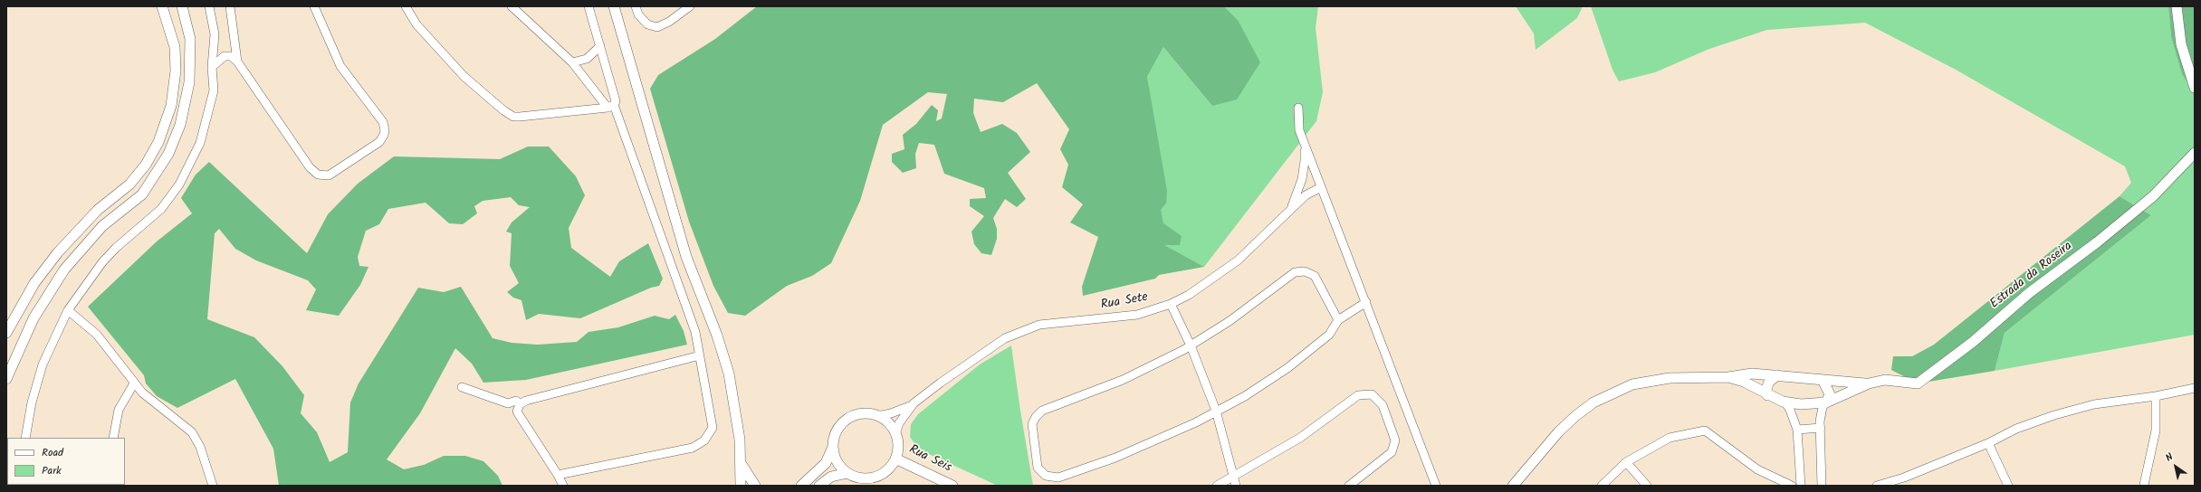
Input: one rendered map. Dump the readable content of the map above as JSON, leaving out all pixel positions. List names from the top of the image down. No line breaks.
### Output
{"streets":{"street":["Estrada da Roseira","Rua Sete","Rua Seis"]},"crossings":[["Rua Sete","Rua Seis"]],"legend":["Road","Park"],"north":"top left"}
